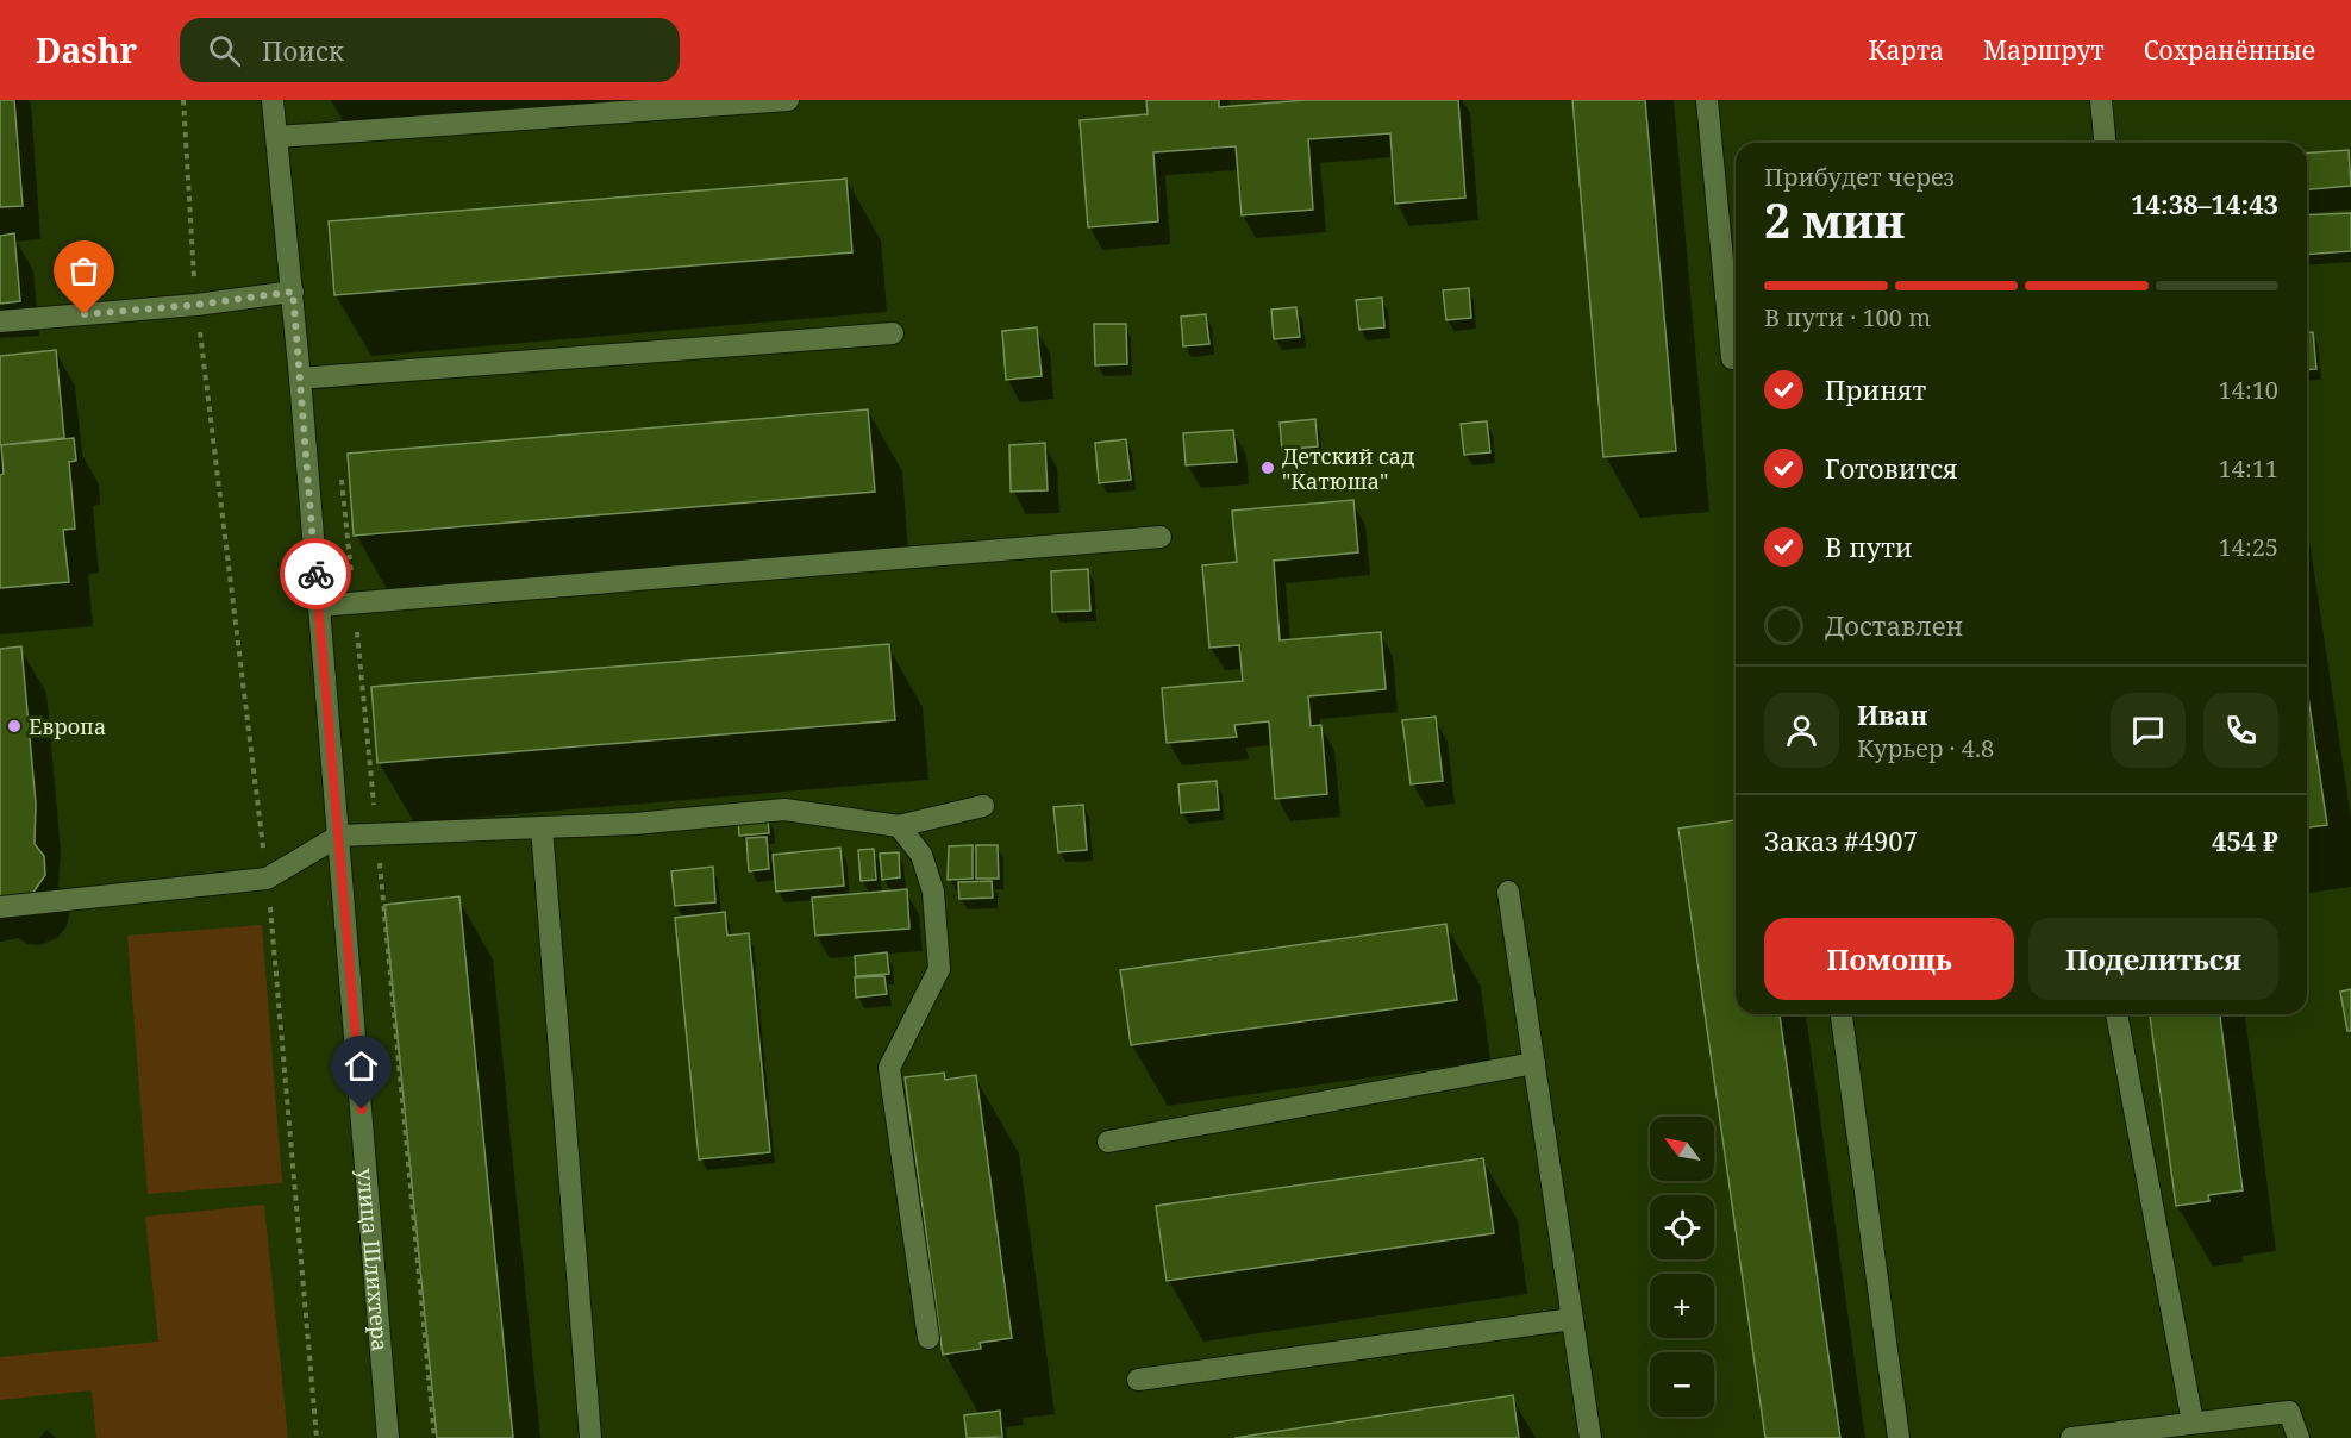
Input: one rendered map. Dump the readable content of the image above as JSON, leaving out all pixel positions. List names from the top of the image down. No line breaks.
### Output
{"streets":{"street":["улица Шлихтера"]},"places":["Детский сад \"Катюша\"","Европа"],"north":"top left","page":{"header":"Dashr","search":"Поиск","nav":["Карта","Маршрут","Сохранённые"],"heading":["2 мин","Прибудет через","14:38–14:43"],"panel":["Иван","Курьер · 4.8","Заказ #4907","454 ₽"],"bar":"В пути · 100 m","list":[["Принят","14:10"],["Готовится","14:11"],["В пути","14:25"],"Доставлен"],"buttons":["Помощь","Поделиться"],"map_buttons":["+","−"]}}
